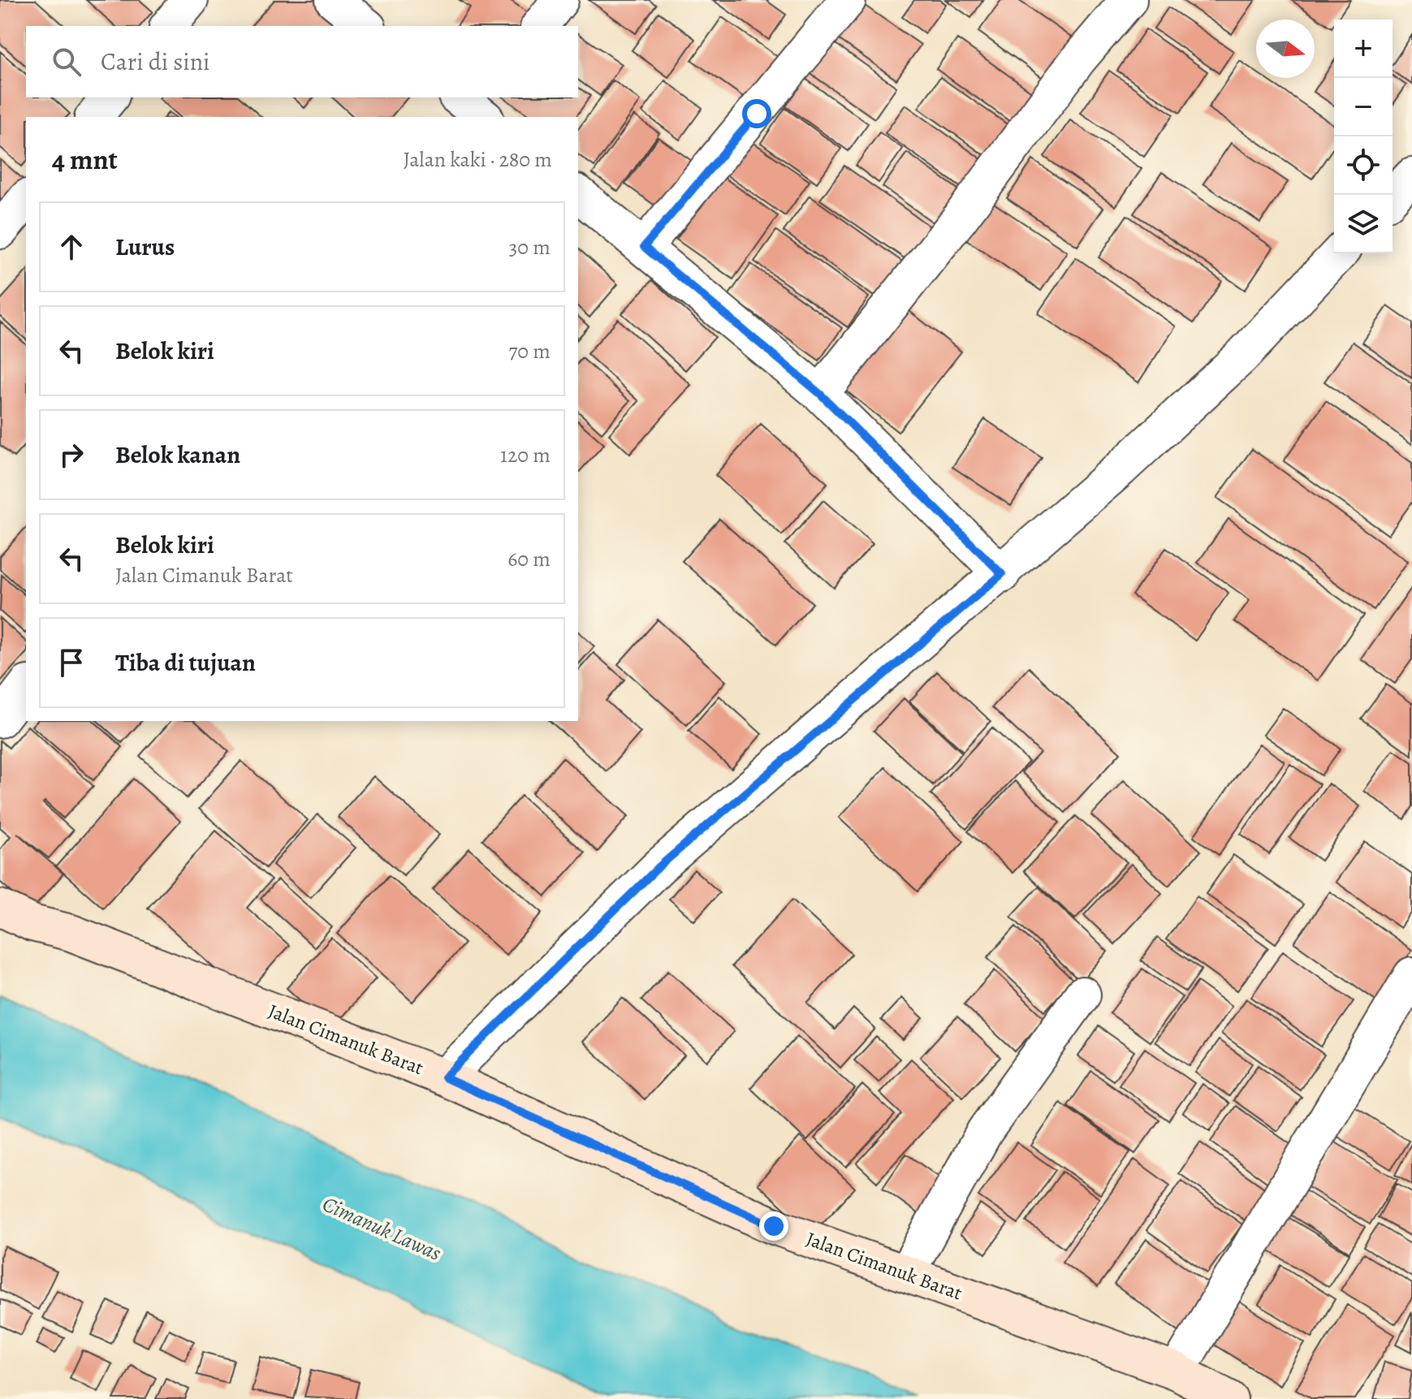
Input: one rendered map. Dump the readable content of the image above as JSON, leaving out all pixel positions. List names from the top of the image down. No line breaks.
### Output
{"streets":{"street":["Jalan Cimanuk Barat"]},"water":["Cimanuk Lawas"],"north":"right","page":{"map_buttons":["+","−"],"search":"Cari di sini","heading":["4 mnt","Jalan kaki · 280 m"],"list":[["Lurus","30 m"],["Belok kiri","70 m"],["Belok kanan","120 m"],["Belok kiri","Jalan Cimanuk Barat","60 m"],"Tiba di tujuan"]}}
